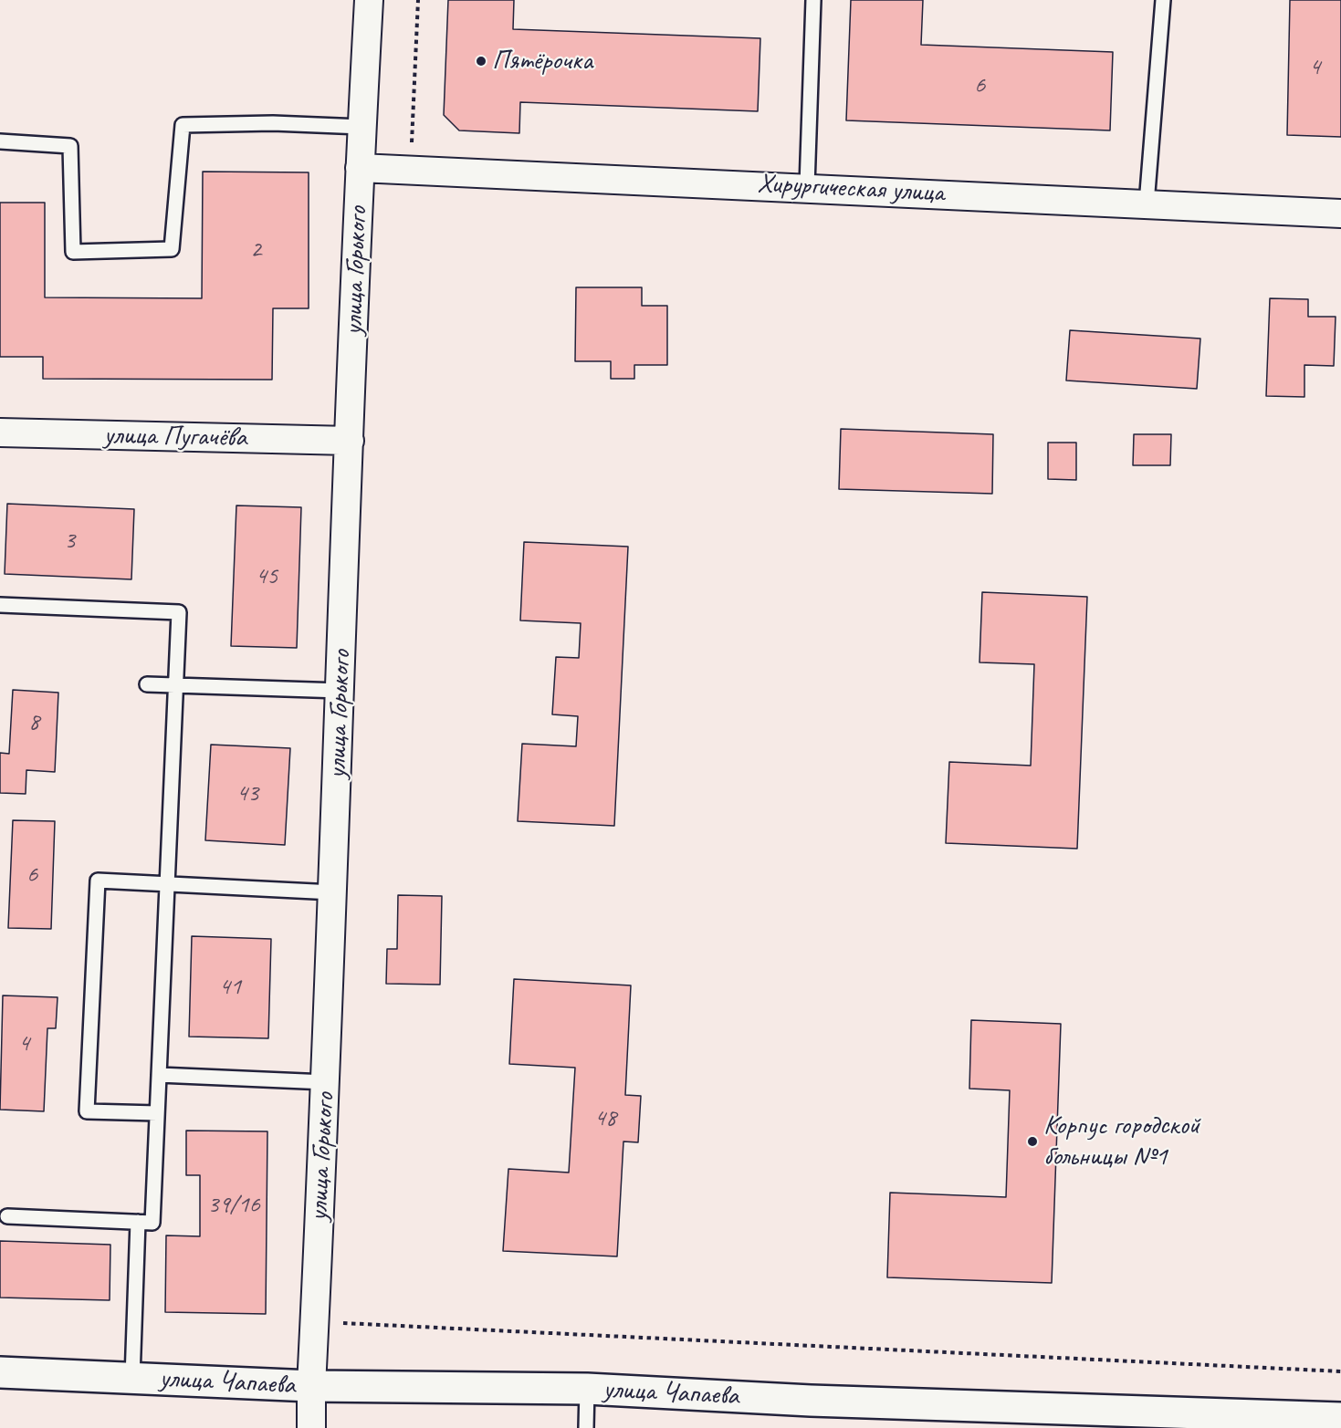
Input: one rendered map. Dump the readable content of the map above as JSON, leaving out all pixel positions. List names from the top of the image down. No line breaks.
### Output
{"streets":{"main road":["улица Чапаева"],"street":["Хирургическая улица","улица Горького","улица Пугачёва"]},"crossings":[["Хирургическая улица","улица Горького"],["улица Горького","улица Пугачёва"],["улица Горького","улица Чапаева"]],"places":["Пятёрочка","Корпус городской больницы №1"],"house_numbers":["4","6","2","3","45","8","43","6","41","4","48","39/16"]}
